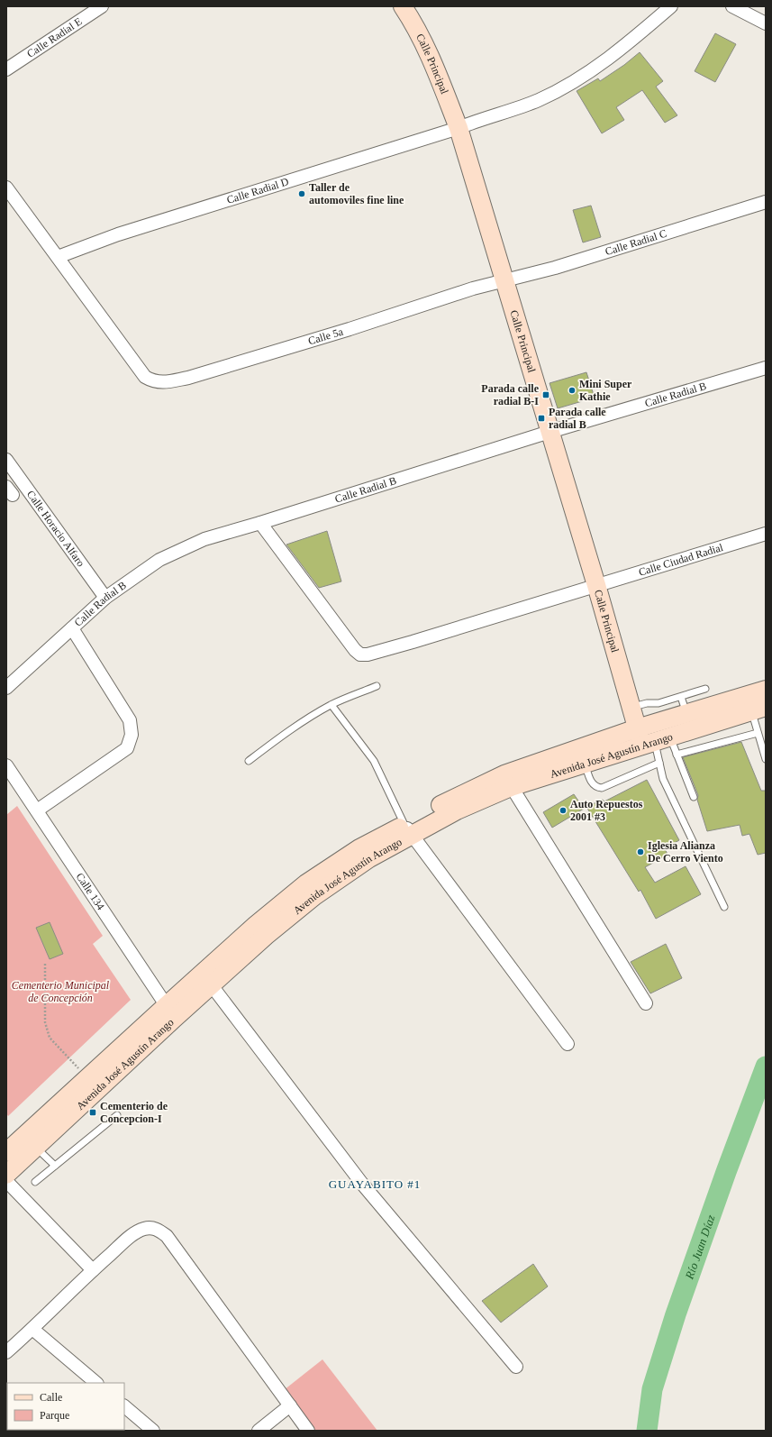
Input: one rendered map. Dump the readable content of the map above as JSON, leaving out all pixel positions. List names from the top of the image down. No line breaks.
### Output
{"streets":{"main road":["Calle Principal","Avenida José Agustín Arango"],"street":["Calle Radial E","Calle Radial D","Calle Radial C","Calle 5a","Calle Radial B","Calle Horacio Alfaro","Calle Ciudad Radial","Calle 134"]},"crossings":[["Calle Principal","Calle Radial D"],["Calle Principal","Calle Radial C"],["Calle Principal","Calle 5a"],["Calle Principal","Calle Radial B"],["Calle Principal","Calle Ciudad Radial"],["Calle Principal","Avenida José Agustín Arango"],["Calle Radial D","Calle 5a"],["Calle Radial C","Calle 5a"],["Calle Radial B","Calle Horacio Alfaro"],["Calle Radial B","Calle Ciudad Radial"],["Avenida José Agustín Arango","Calle 134"]],"districts":["GUAYABITO #1"],"water":["Río Juan Díaz"],"parks":["Cementerio Municipal de Concepción"],"places":{"other":["Taller de automoviles fine line","Mini Super Kathie","Auto Repuestos 2001 #3","Iglesia Alianza De Cerro Viento"],"transit":["Parada calle radial B-I","Parada calle radial B","Cementerio de Concepcion-I"]},"legend":["Calle","Parque"]}
